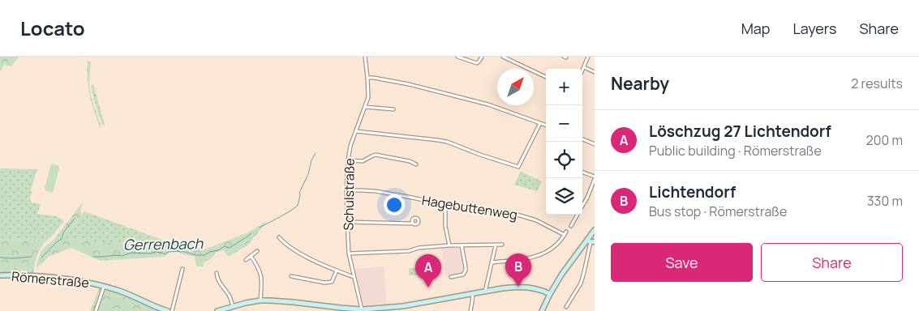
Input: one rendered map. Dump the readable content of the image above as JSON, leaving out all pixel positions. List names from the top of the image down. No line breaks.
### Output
{"streets":{"street":["Schulstraße","Hagebuttenweg","Römerstraße"]},"crossings":[["Schulstraße","Hagebuttenweg"]],"water":["Gerrenbach"],"north":"top right","page":{"header":"Locato","nav":["Map","Layers","Share"],"heading":["Nearby","2 results"],"map_buttons":["+","−"],"list":[{"mark":"A","name":"Löschzug 27 Lichtendorf","note":"Public building · Römerstraße","value":"200 m"},{"mark":"B","name":"Lichtendorf","note":"Bus stop · Römerstraße","value":"330 m"}],"buttons":["Save","Share"],"pins":["B","A"]}}
